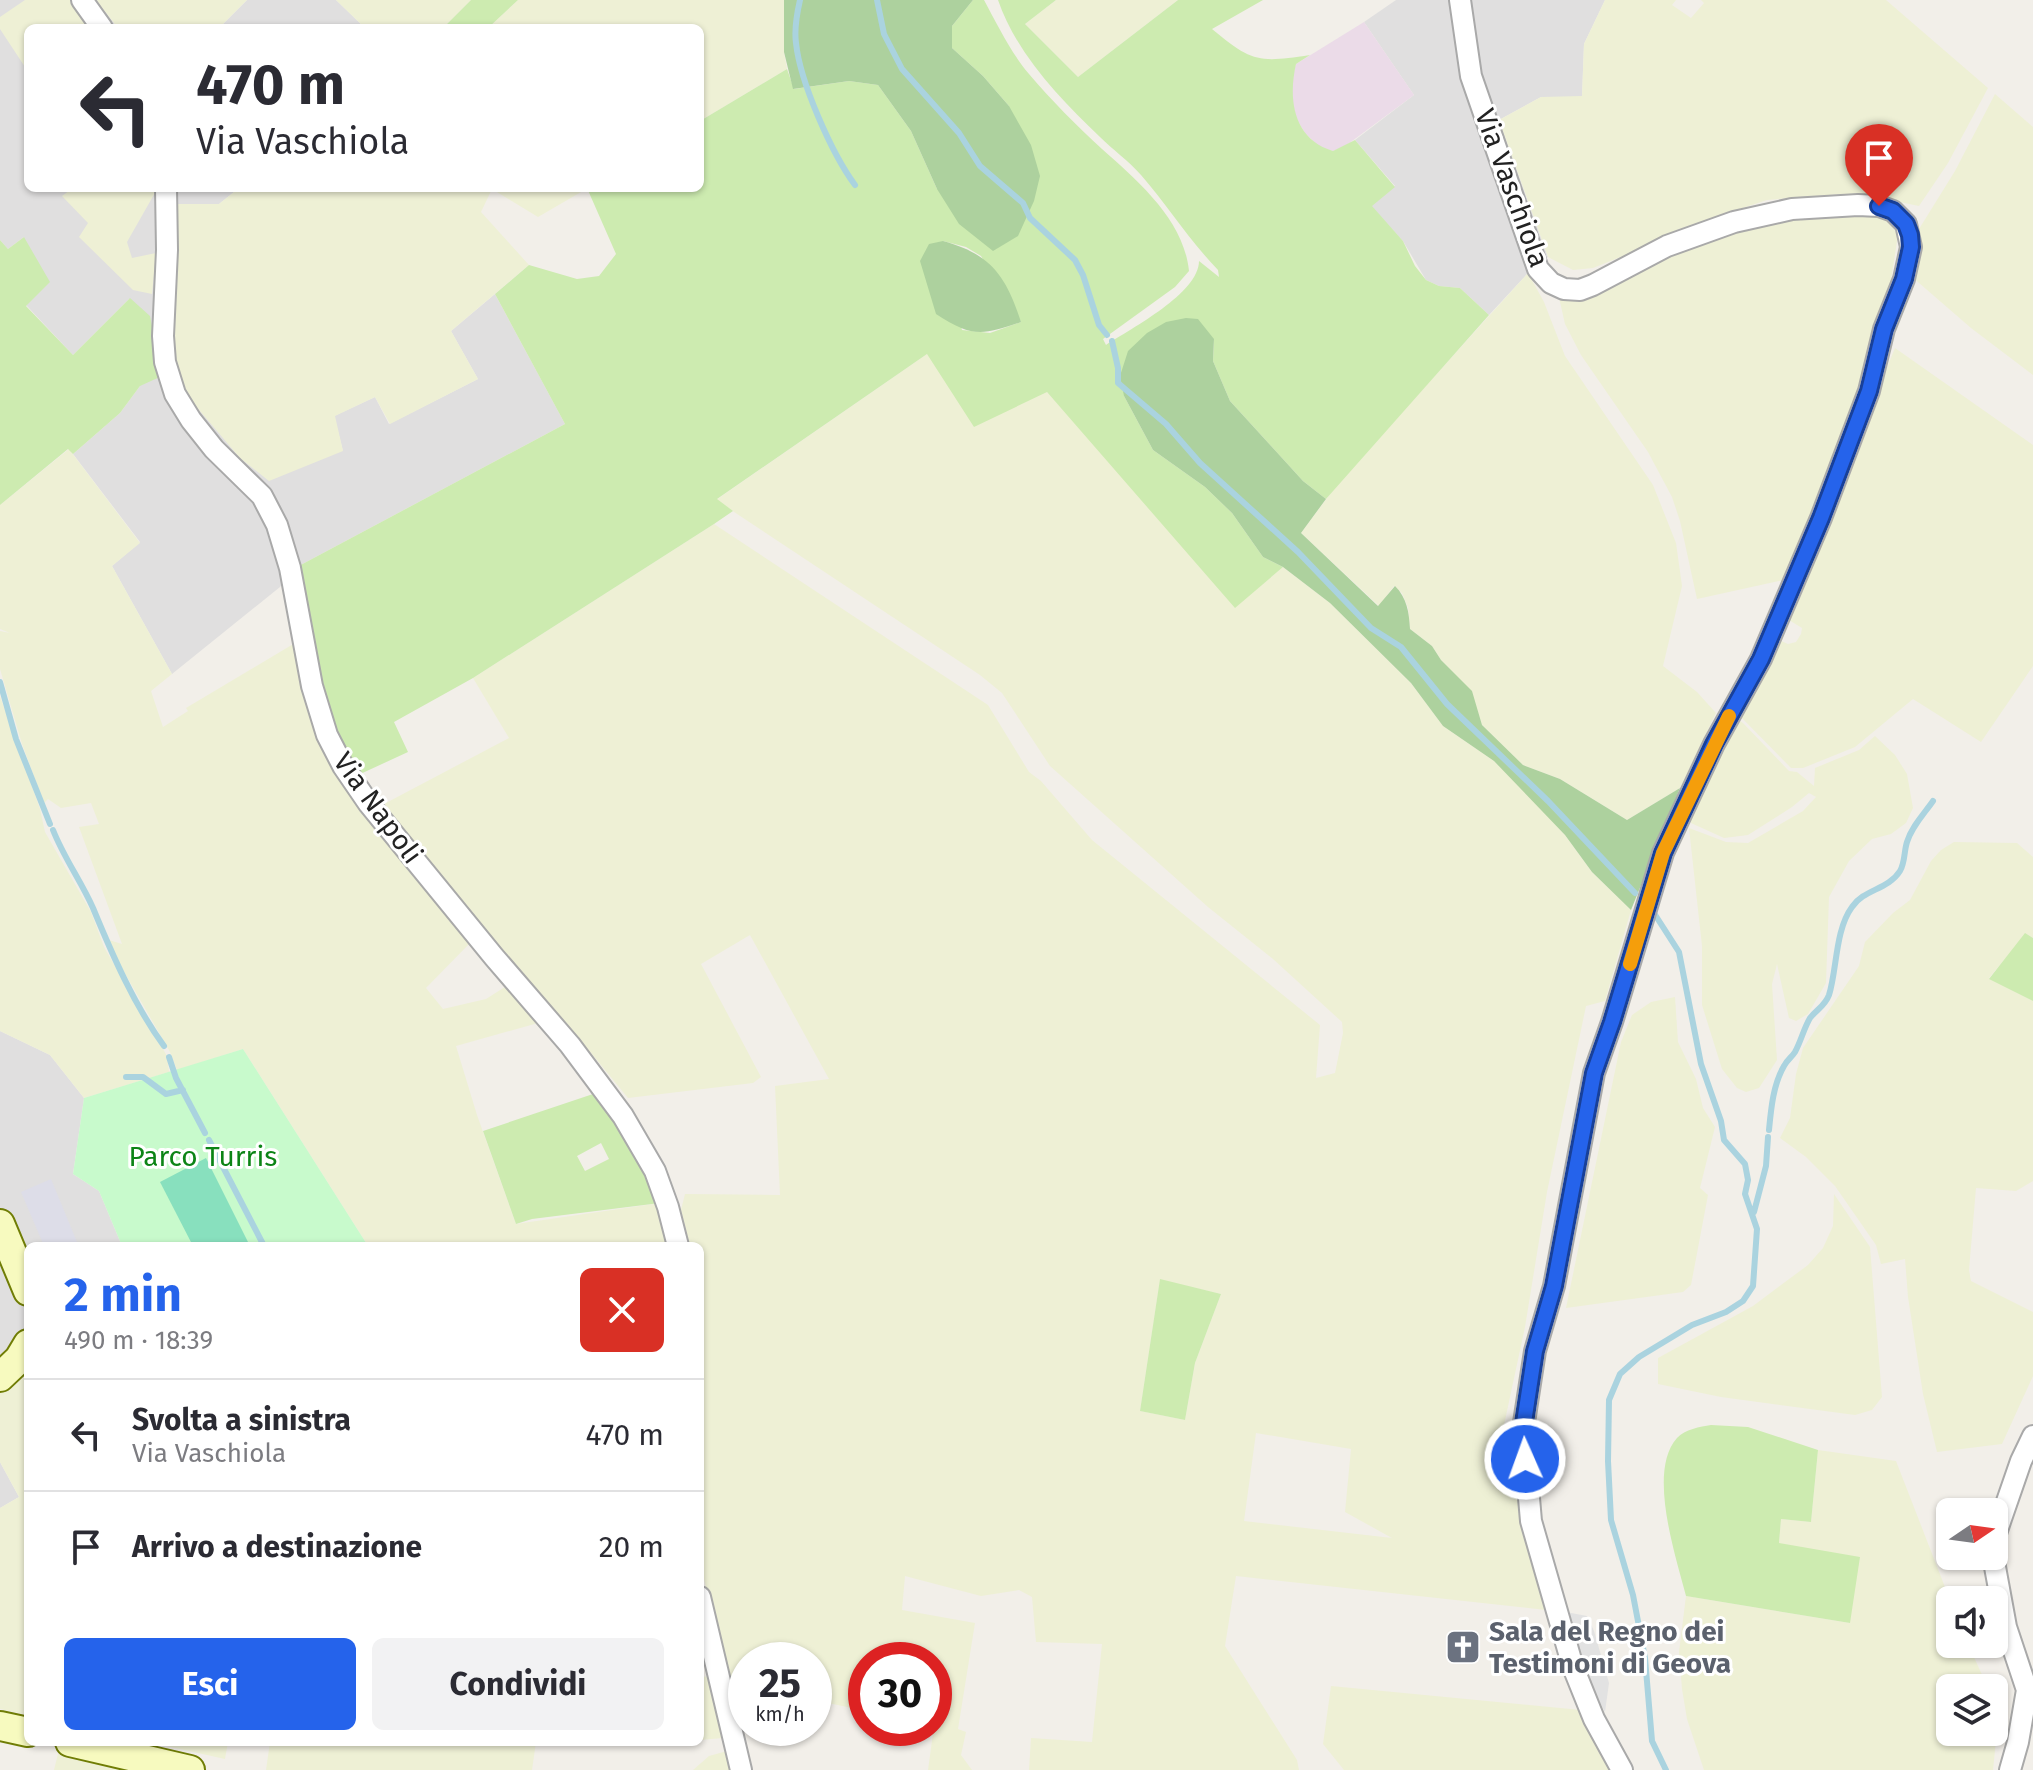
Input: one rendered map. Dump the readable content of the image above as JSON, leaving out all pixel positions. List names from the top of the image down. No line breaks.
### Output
{"streets":{"street":["Via Vaschiola","Via Napoli"]},"parks":["Parco Turris"],"places":{"church":["Sala del Regno dei Testimoni di Geova"]},"north":"right","page":{"turn":["470 m","Via Vaschiola"],"heading":["2 min","490 m · 18:39"],"list":[{"name":"Svolta a sinistra","note":"Via Vaschiola","value":"470 m"},{"name":"Arrivo a destinazione","value":"20 m"}],"buttons":["Esci","Condividi"],"speed":"25 km/h","limit":"30"}}
